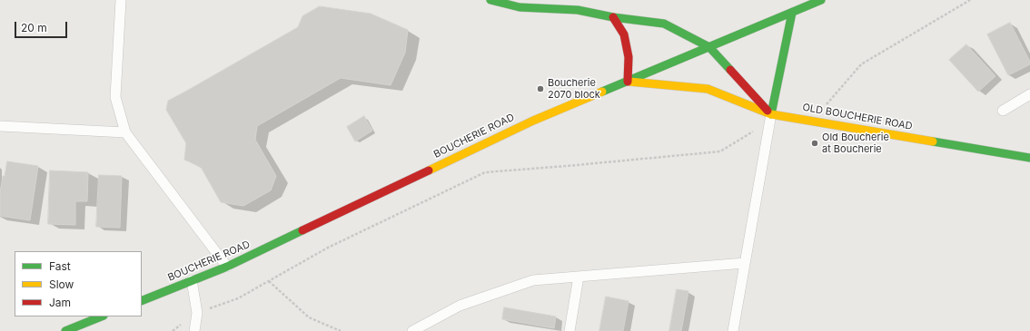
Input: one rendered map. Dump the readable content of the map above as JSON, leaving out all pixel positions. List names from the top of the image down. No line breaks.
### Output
{"streets":{"main road":["OLD BOUCHERIE ROAD","BOUCHERIE ROAD"]},"crossings":[["OLD BOUCHERIE ROAD","BOUCHERIE ROAD"]],"places":["Boucherie 2070 block","Old Boucherie at Boucherie"],"legend":["Fast","Slow","Jam"],"scale_bar":"20 m"}
